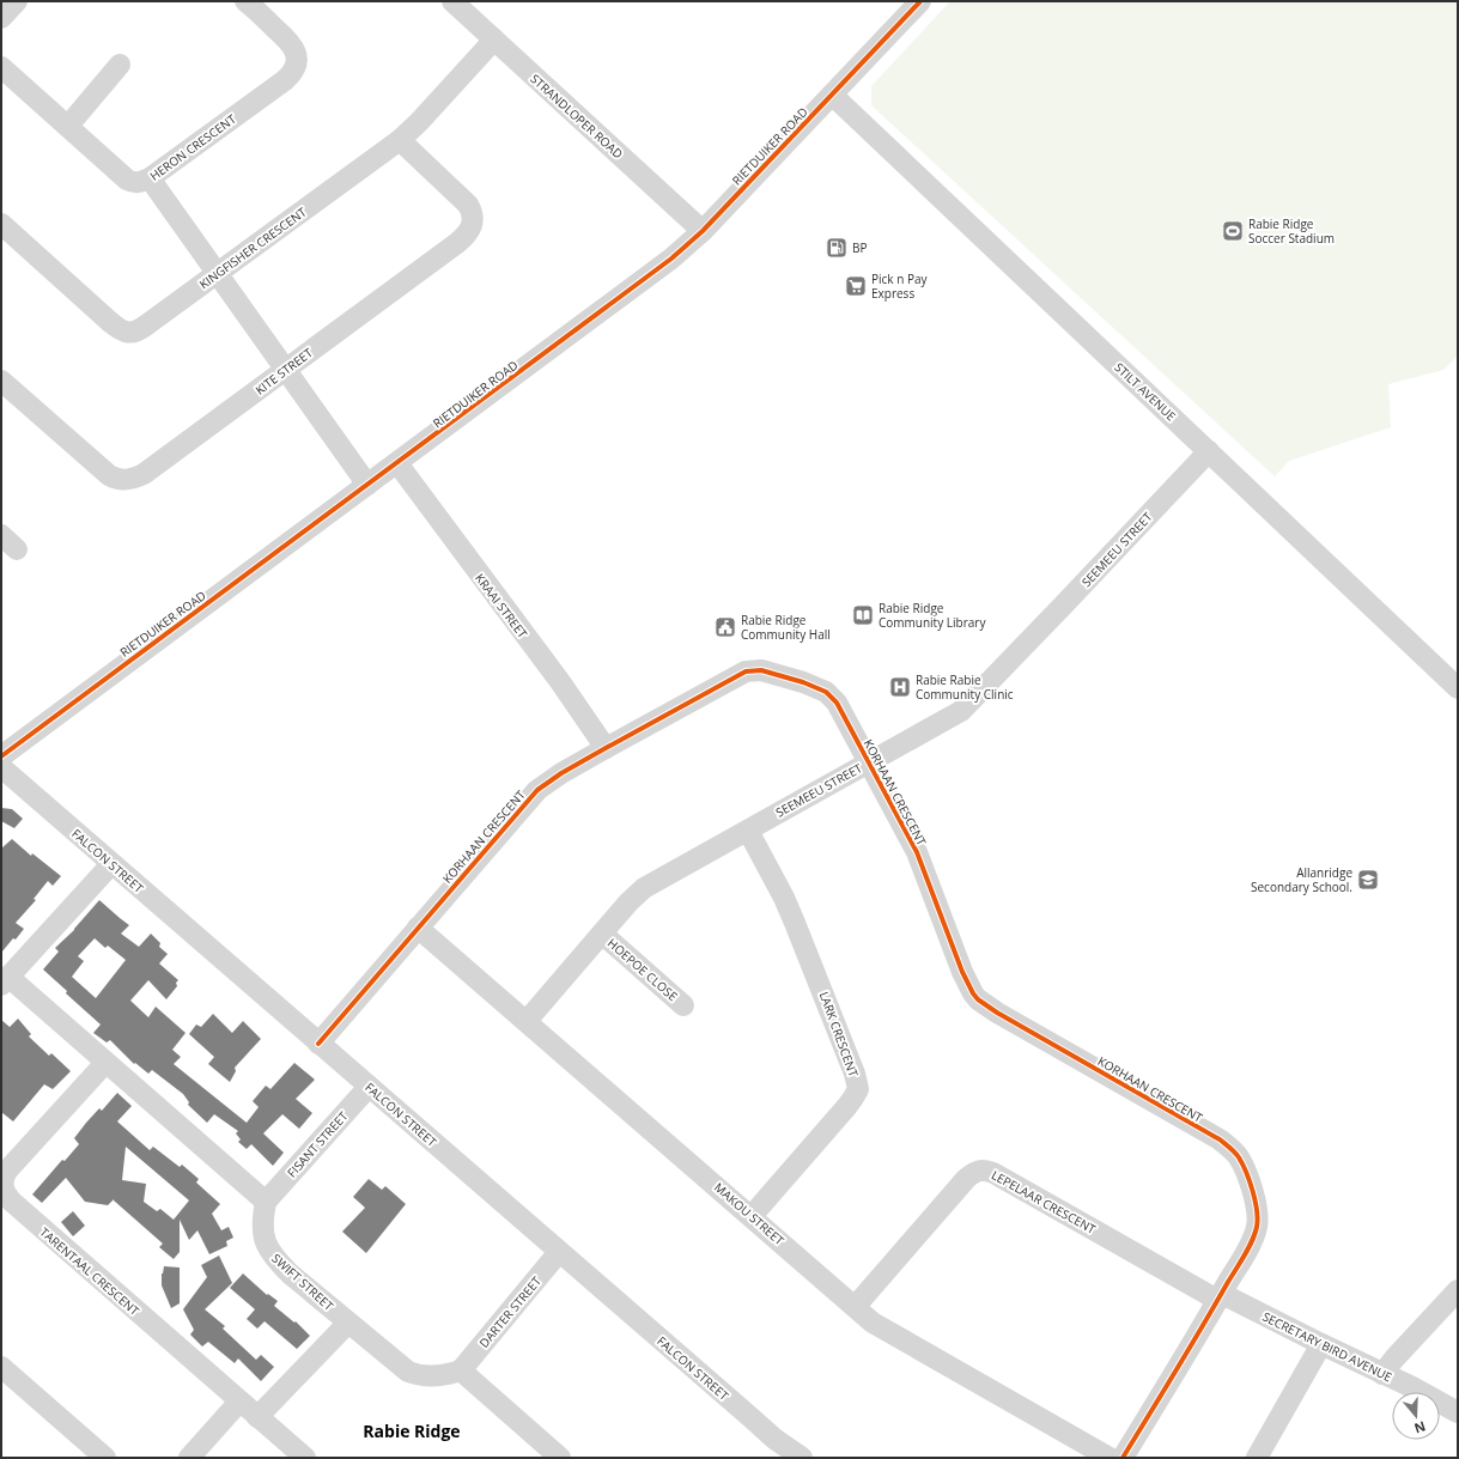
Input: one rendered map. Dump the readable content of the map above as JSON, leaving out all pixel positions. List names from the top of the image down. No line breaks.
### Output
{"streets":{"street":["STRANDLOPER ROAD","RIETDUIKER ROAD","HERON CRESCENT","KINGFISHER CRESCENT","KITE STREET","STILT AVENUE","SEEMEEU STREET","KRAAI STREET","KORHAAN CRESCENT","FALCON STREET","HOEPOE CLOSE","LARK CRESCENT","FISANT STREET","LEPELAAR CRESCENT","MAKOU STREET","TARENTAAL CRESCENT","SWIFT STREET","DARTER STREET","SECRETARY BIRD AVENUE"]},"crossings":[["STRANDLOPER ROAD","RIETDUIKER ROAD"],["STRANDLOPER ROAD","KINGFISHER CRESCENT"],["RIETDUIKER ROAD","STILT AVENUE"],["RIETDUIKER ROAD","KRAAI STREET"],["KINGFISHER CRESCENT","KITE STREET"],["STILT AVENUE","SEEMEEU STREET"],["SEEMEEU STREET","KORHAAN CRESCENT"],["SEEMEEU STREET","HOEPOE CLOSE"],["SEEMEEU STREET","LARK CRESCENT"],["SEEMEEU STREET","MAKOU STREET"],["KRAAI STREET","KORHAAN CRESCENT"],["KORHAAN CRESCENT","FALCON STREET"],["KORHAAN CRESCENT","LEPELAAR CRESCENT"],["KORHAAN CRESCENT","MAKOU STREET"],["KORHAAN CRESCENT","SECRETARY BIRD AVENUE"],["FALCON STREET","FISANT STREET"],["FALCON STREET","DARTER STREET"],["LARK CRESCENT","MAKOU STREET"],["FISANT STREET","SWIFT STREET"],["LEPELAAR CRESCENT","MAKOU STREET"],["LEPELAAR CRESCENT","SECRETARY BIRD AVENUE"],["SWIFT STREET","DARTER STREET"]],"districts":["Rabie Ridge"],"places":{"sports":["Rabie Ridge Soccer Stadium"],"fuel station":["BP"],"supermarket":["Pick n Pay Express"],"library":["Rabie Ridge Community Library"],"public building":["Rabie Ridge Community Hall"],"hospital":["Rabie Rabie Community Clinic"],"school or university":["Allanridge Secondary School."]},"north":"bottom"}
